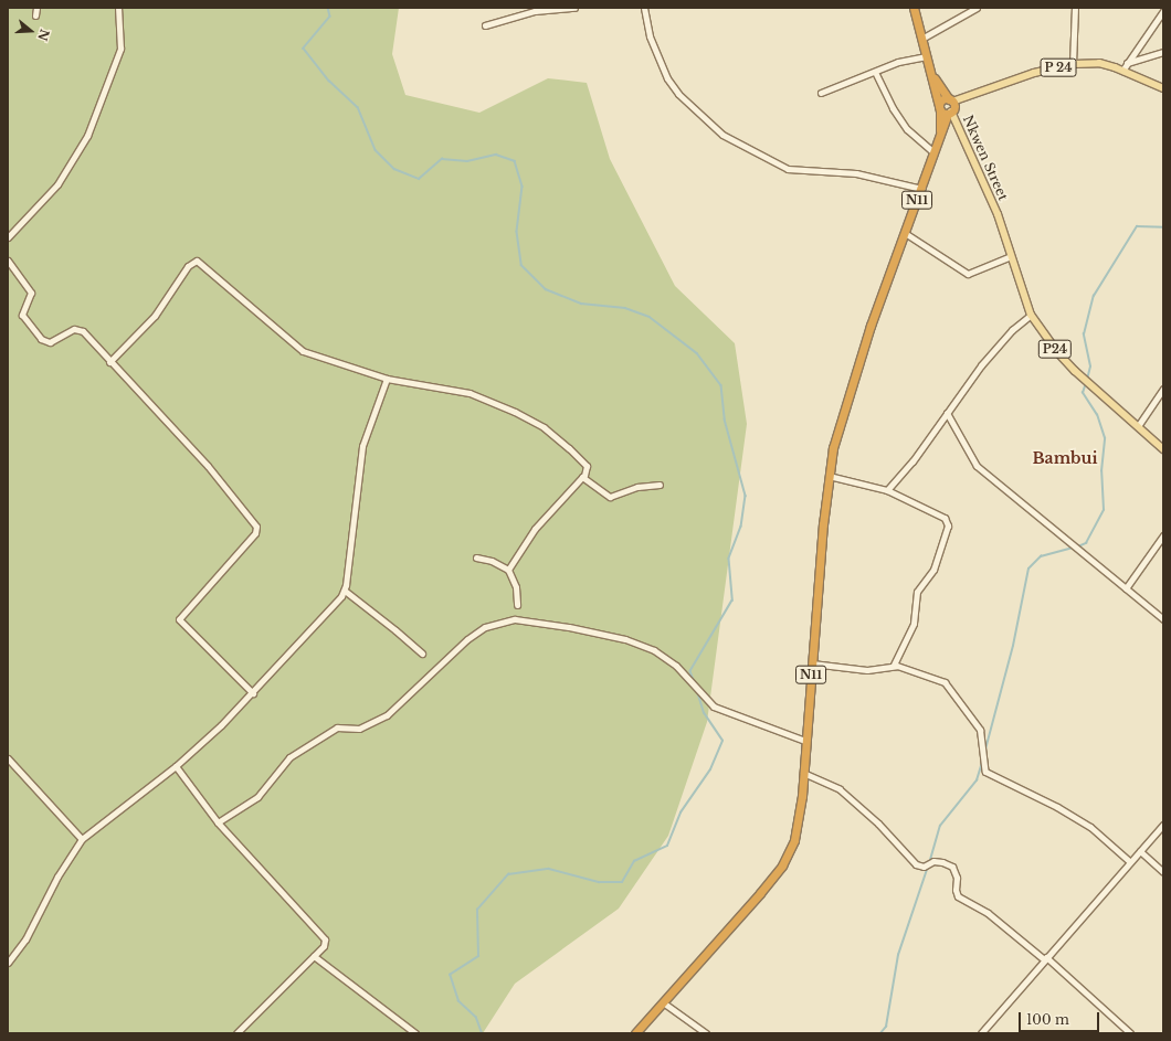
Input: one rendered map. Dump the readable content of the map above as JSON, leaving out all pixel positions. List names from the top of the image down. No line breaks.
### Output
{"streets":{"highway":["N11"],"main road":["P 24","Nkwen Street","P24"]},"crossings":[["Nkwen Street","N11"],["Nkwen Street","P24"]],"districts":["Bambui"],"scale_bar":"100 m","north":"right"}
